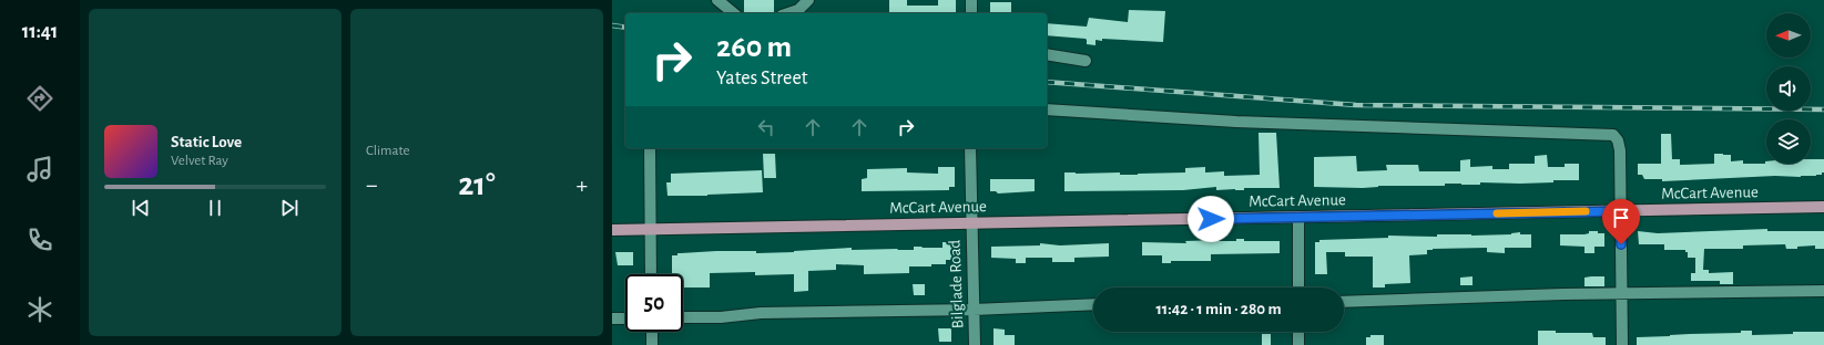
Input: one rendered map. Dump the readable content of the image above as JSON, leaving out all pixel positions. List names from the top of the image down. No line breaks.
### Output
{"streets":{"main road":["McCart Avenue"],"street":["Bilglade Road"]},"crossings":[["McCart Avenue","Bilglade Road"]],"north":"left","page":{"tabs":"11:41","tile":"Climate","turn":["260 m","Yates Street"],"song":["Static Love","Velvet Ray"],"heat":["−","21°","+"],"limit":"50","trip":"11:42 · 1 min · 280 m"}}
